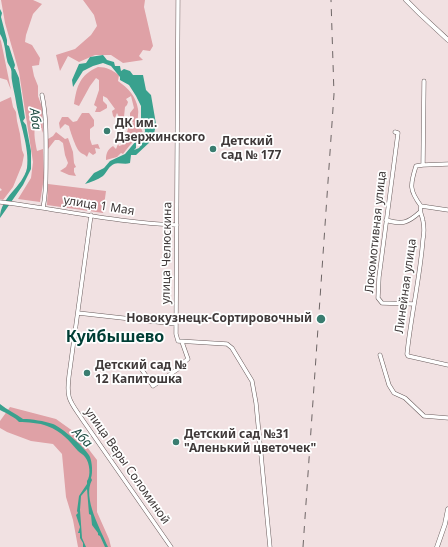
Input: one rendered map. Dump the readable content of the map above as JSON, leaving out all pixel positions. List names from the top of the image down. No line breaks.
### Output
{"streets":{"street":["улица 1 Мая","Локомотивная улица","улица Челюскина","Линейная улица","улица Веры Соломиной"]},"crossings":[["улица 1 Мая","улица Челюскина"],["Локомотивная улица","Линейная улица"]],"districts":["Куйбышево"],"water":["Аба"],"places":["ДК им. Дзержинского","Детский сад № 177","Новокузнецк-Сортировочный","Детский сад № 12 Капитошка","Детский сад №31 \"Аленький цветочек\""]}
